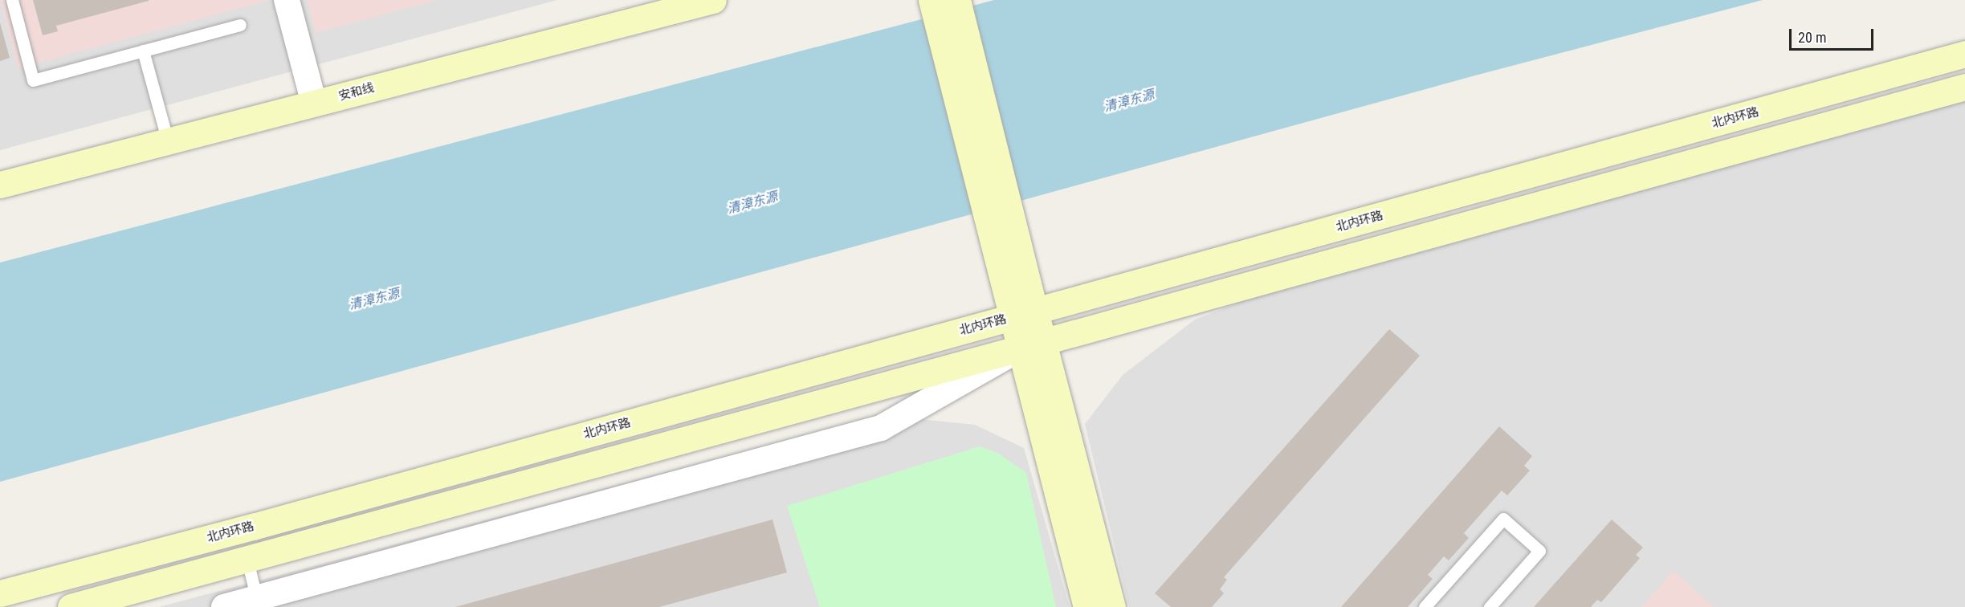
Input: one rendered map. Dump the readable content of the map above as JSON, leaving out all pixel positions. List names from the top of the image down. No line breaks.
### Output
{"streets":{"main road":["安和线","北内环路"]},"water":["清漳东源"],"scale_bar":"20 m"}
